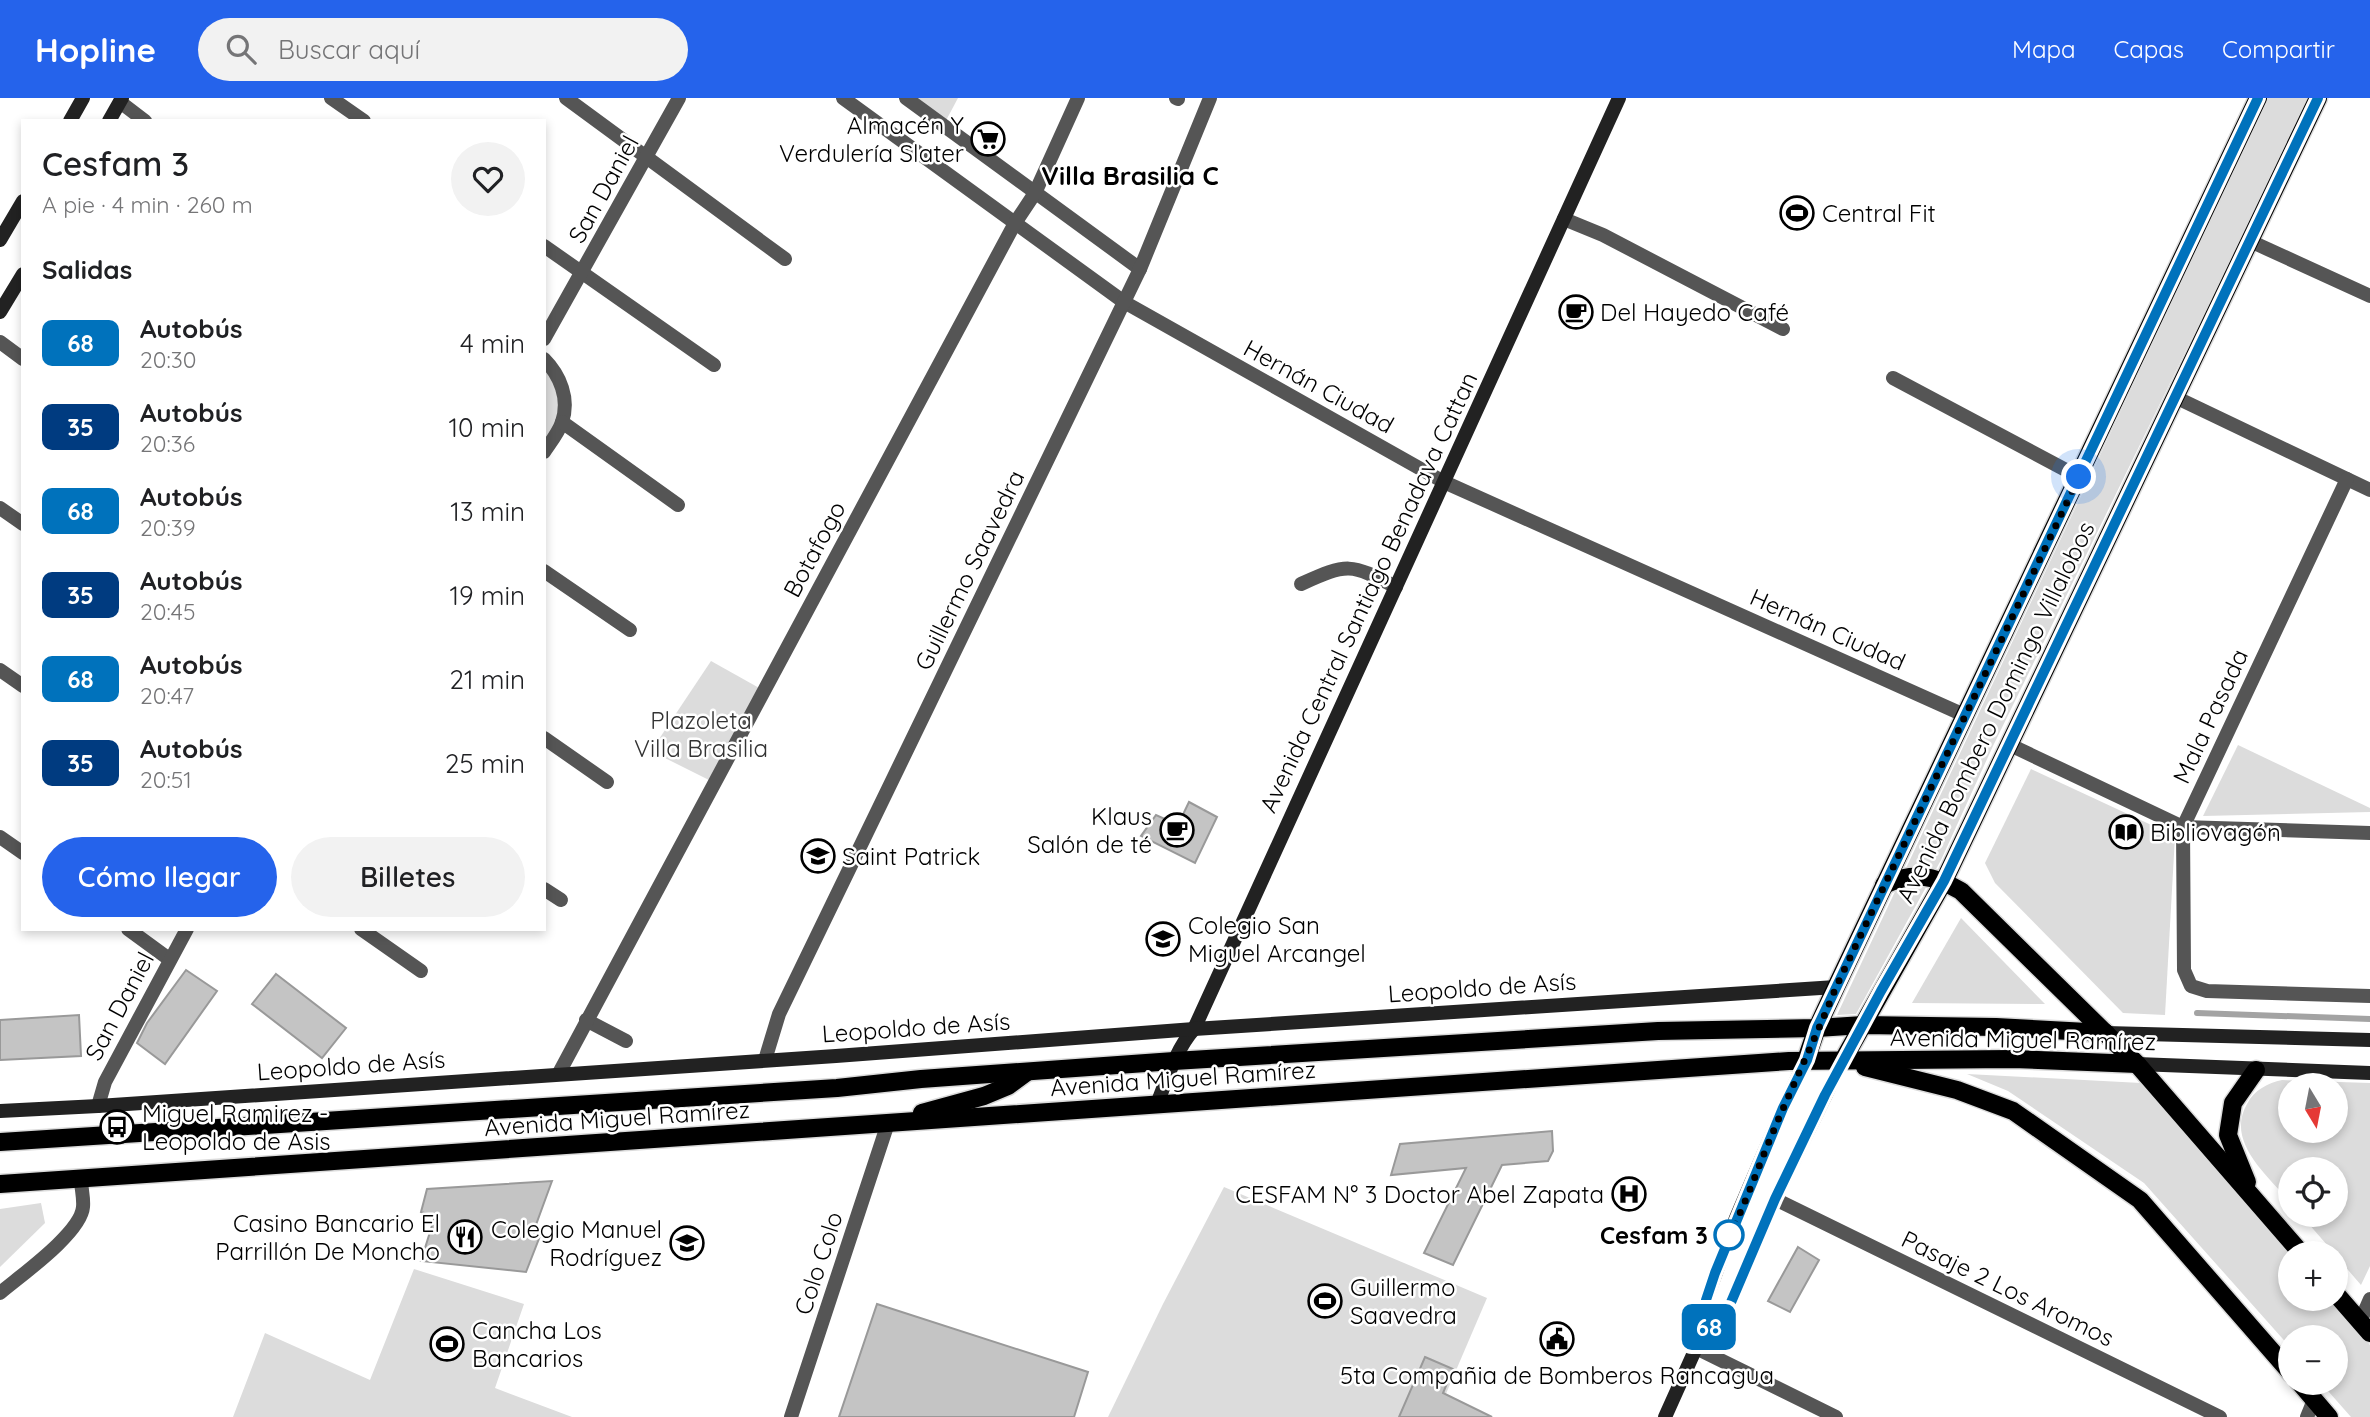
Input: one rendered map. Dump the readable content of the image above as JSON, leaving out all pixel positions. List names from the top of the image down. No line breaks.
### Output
{"streets":{"main road":["Avenida Bombero Domingo Villalobos","Avenida Miguel Ramírez"],"street":["San Daniel","Hernán Ciudad","Botafogo","Guillermo Saavedra","Avenida Central Santiago Benadava Cattan","Mala Pasada","Leopoldo de Asís","Colo Colo","Pasaje 2 Los Aromos"]},"crossings":[["San Daniel","Leopoldo de Asís"],["Hernán Ciudad","Botafogo"],["Hernán Ciudad","Guillermo Saavedra"],["Hernán Ciudad","Avenida Central Santiago Benadava Cattan"],["Hernán Ciudad","Avenida Bombero Domingo Villalobos"],["Botafogo","Leopoldo de Asís"],["Guillermo Saavedra","Leopoldo de Asís"],["Avenida Central Santiago Benadava Cattan","Leopoldo de Asís"],["Avenida Central Santiago Benadava Cattan","Avenida Miguel Ramírez"],["Avenida Bombero Domingo Villalobos","Leopoldo de Asís"],["Avenida Bombero Domingo Villalobos","Avenida Miguel Ramírez"],["Avenida Bombero Domingo Villalobos","Pasaje 2 Los Aromos"],["Avenida Miguel Ramírez","Colo Colo"]],"districts":["Villa Brasilia C"],"parks":["Plazoleta Villa Brasilia"],"places":{"supermarket":["Almacén Y Verdulería Slater"],"sports":["Central Fit","Guillermo Saavedra","Cancha Los Bancarios"],"cafe":["Del Hayedo Café","Klaus Salón de té"],"library":["Bibliovagón"],"school or university":["Saint Patrick","Colegio San Miguel Arcangel","Colegio Manuel Rodríguez"],"bus stop":["Miguel Ramirez - Leopoldo de Asis"],"hospital":["CESFAM N° 3 Doctor Abel Zapata"],"other":["Cesfam 3"],"restaurant":["Casino Bancario El Parrillón De Moncho"],"public building":["5ta Compañia de Bomberos Rancagua"]},"lines":["bus line 68"],"north":"bottom","page":{"header":"Hopline","search":"Buscar aquí","nav":["Mapa","Capas","Compartir"],"on_map":"68","heading":[["Cesfam 3","A pie · 4 min · 260 m"],"Salidas"],"list":[{"mark":"68","name":"Autobús","note":"20:30","value":"4 min"},{"mark":"35","name":"Autobús","note":"20:36","value":"10 min"},{"mark":"68","name":"Autobús","note":"20:39","value":"13 min"},{"mark":"35","name":"Autobús","note":"20:45","value":"19 min"},{"mark":"68","name":"Autobús","note":"20:47","value":"21 min"},{"mark":"35","name":"Autobús","note":"20:51","value":"25 min"}],"buttons":["Cómo llegar","Billetes"],"map_buttons":["+","−"]}}
